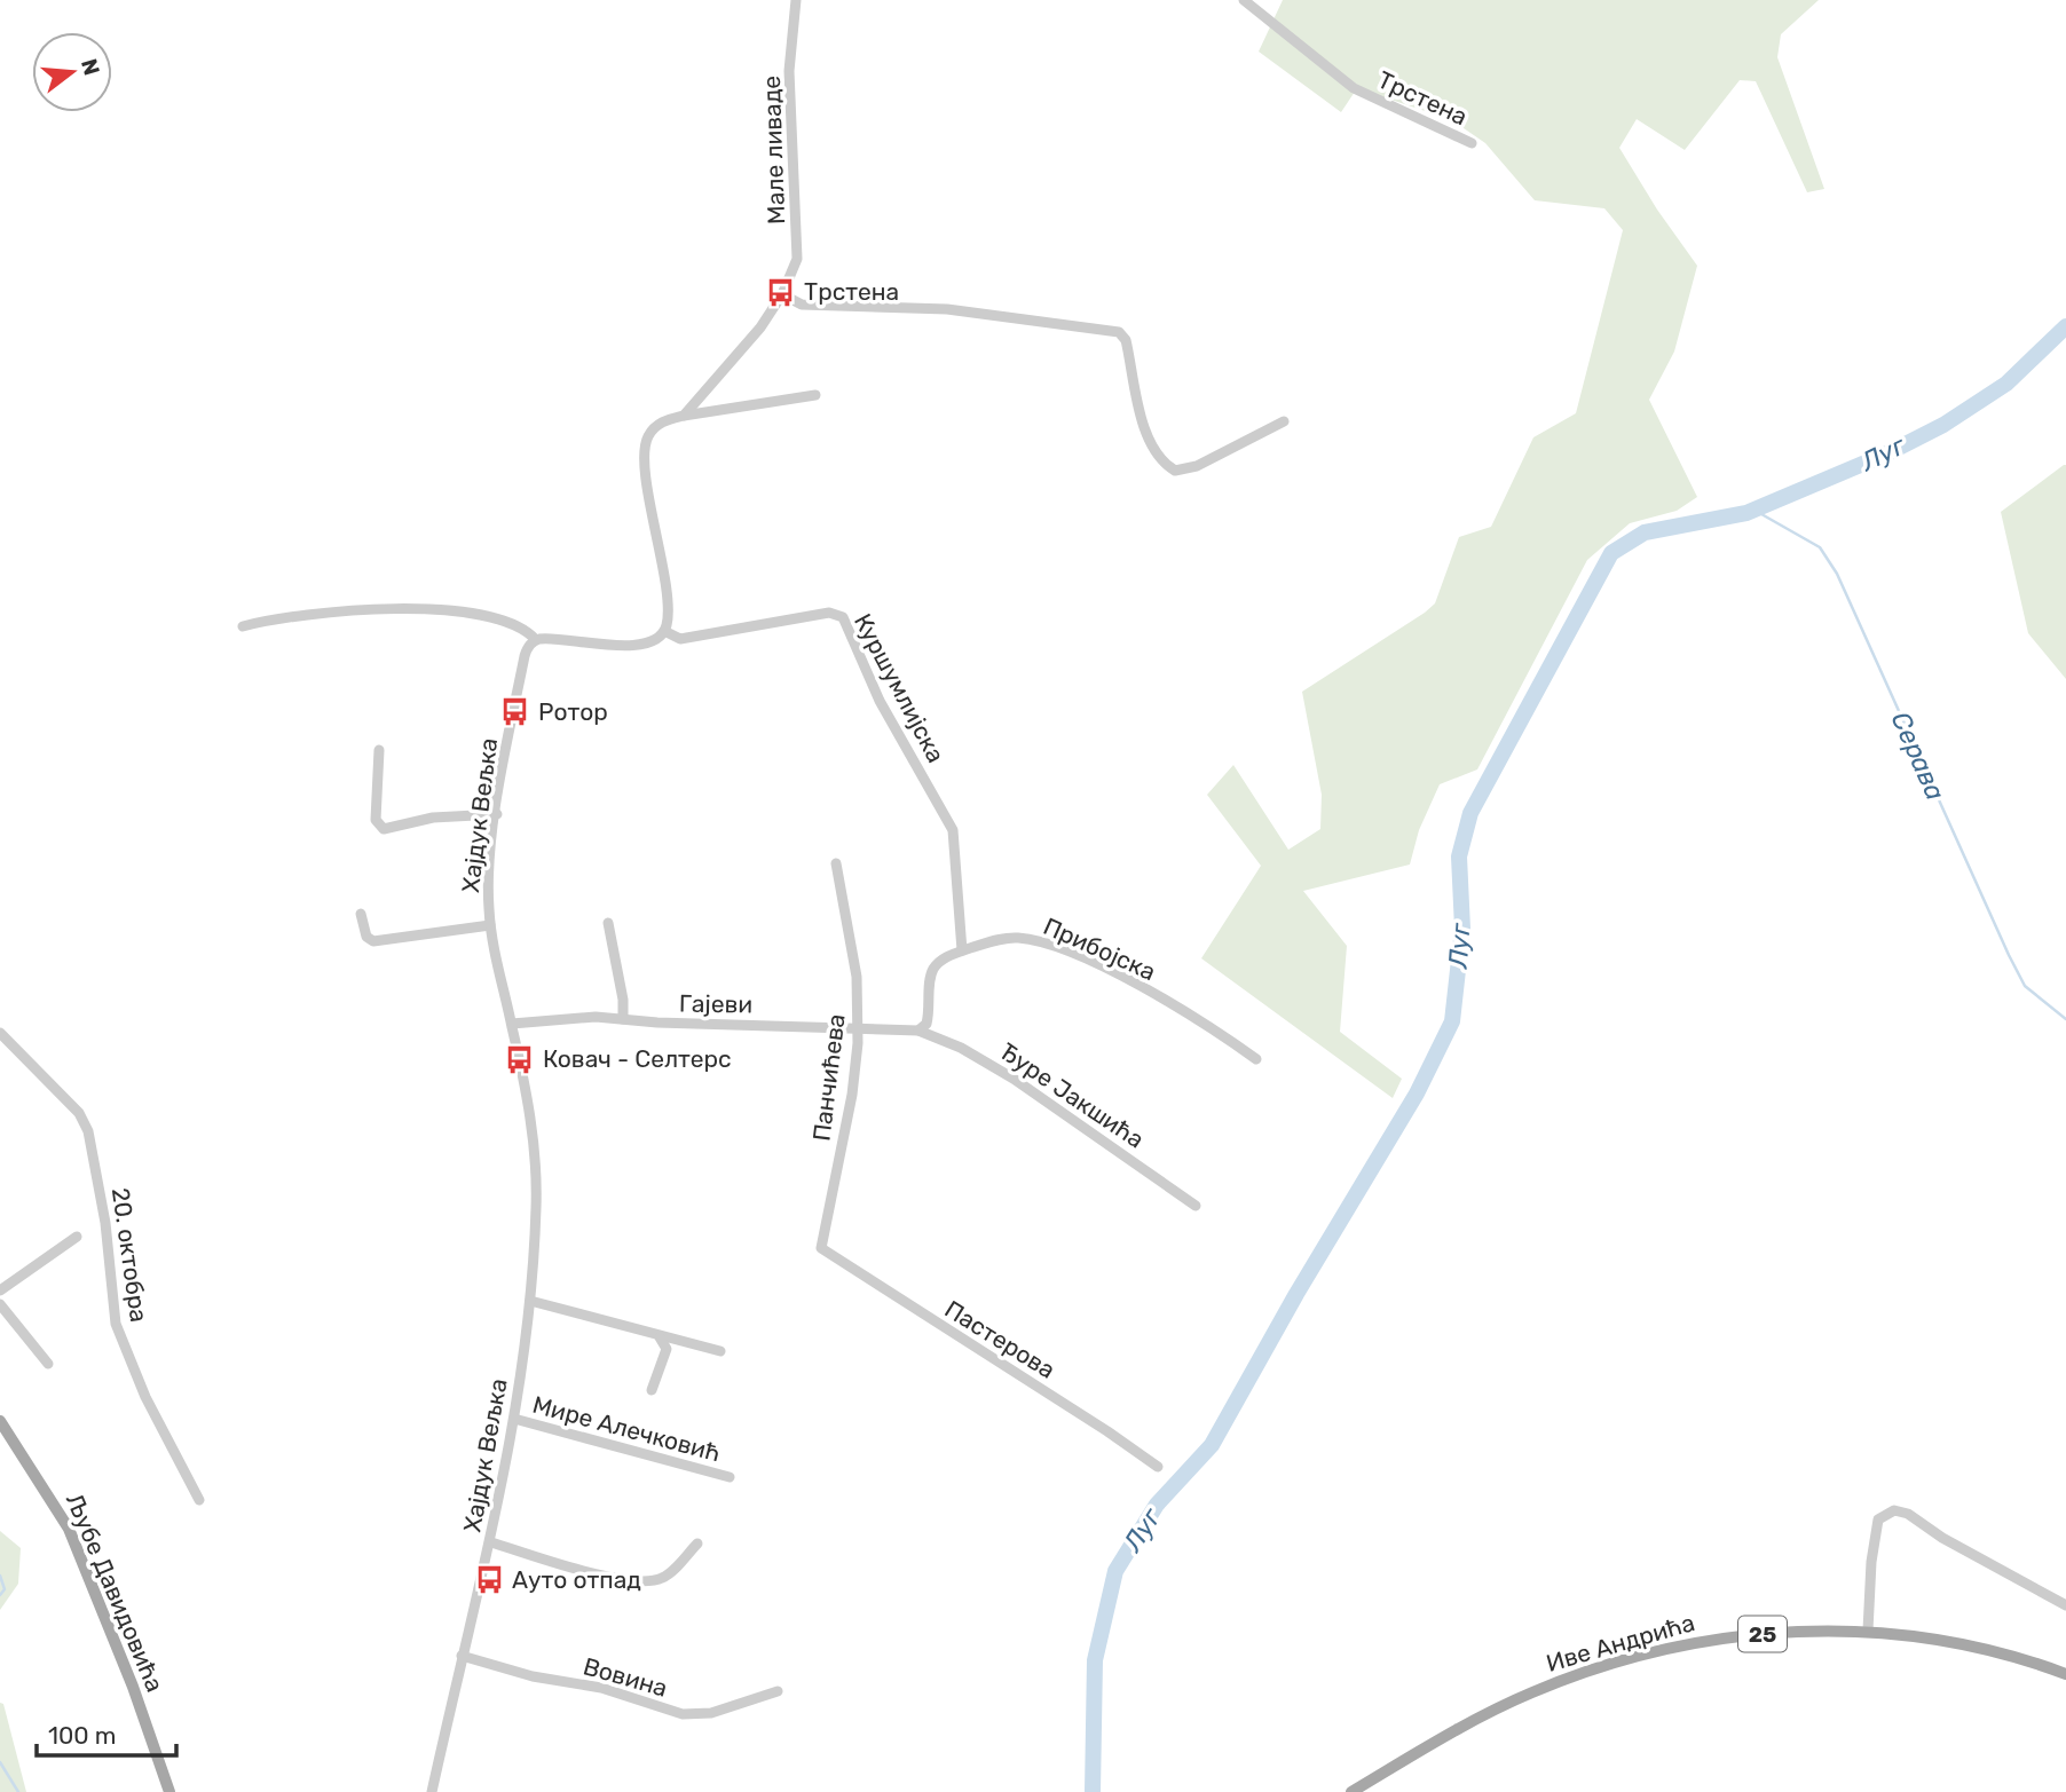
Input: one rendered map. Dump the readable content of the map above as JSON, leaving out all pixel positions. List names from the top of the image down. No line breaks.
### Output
{"streets":{"main road":["Љубе Давидовића","25","Иве Андрића"],"street":["Трстена","Мале ливаде","Куршумлијска","Хајдук Вељка","Прибојска","Гајеви","Панчићева","Ђуре Јакшића","20. октобра","Пастерова","Мире Алечковић","Вовина"]},"crossings":[["Куршумлијска","Прибојска"],["Хајдук Вељка","Гајеви"],["Хајдук Вељка","Мире Алечковић"],["Хајдук Вељка","Вовина"],["Прибојска","Гајеви"],["Прибојска","Ђуре Јакшића"],["Гајеви","Панчићева"],["Гајеви","Ђуре Јакшића"],["Панчићева","Пастерова"]],"water":["Луг","Серава"],"places":{"bus stop":["Трстена","Ротор","Ковач - Селтерс","Ауто отпад"]},"scale_bar":"100 m","north":"right"}
